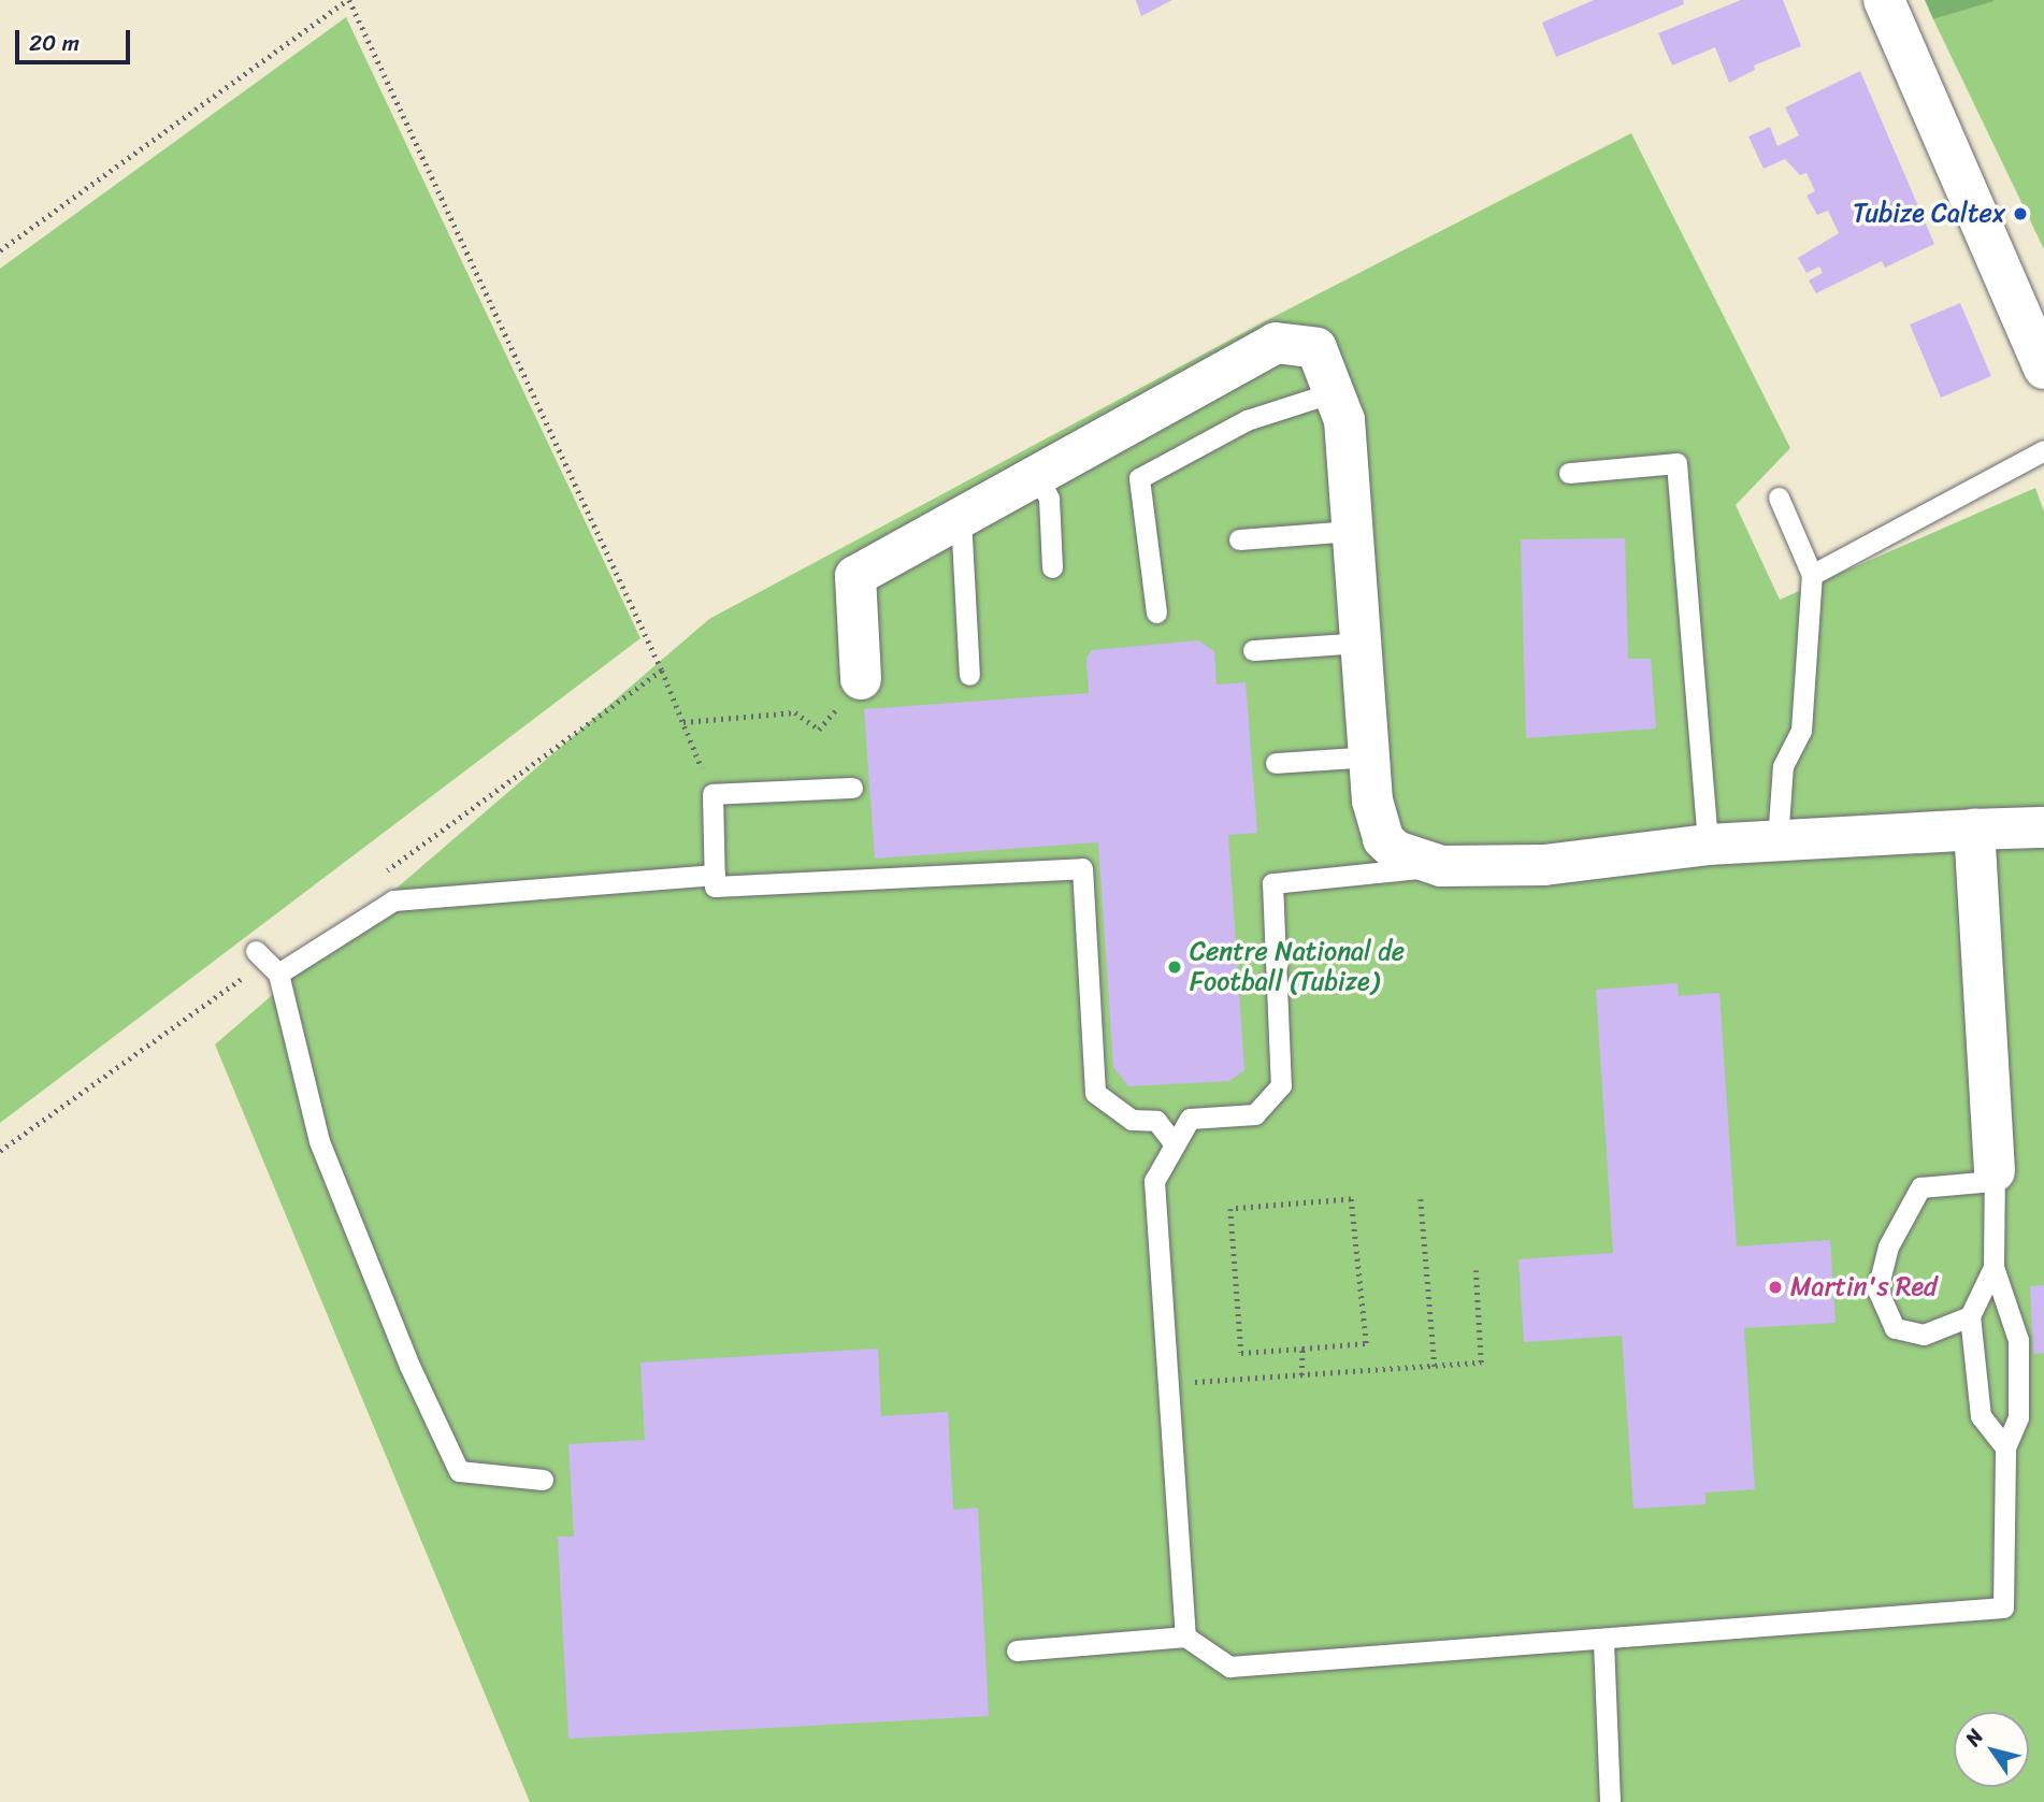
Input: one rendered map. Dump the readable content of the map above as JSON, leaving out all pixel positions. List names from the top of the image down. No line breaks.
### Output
{"places":["Tubize Caltex","Centre National de Football (Tubize)","Martin's Red"],"scale_bar":"20 m","north":"top left"}
